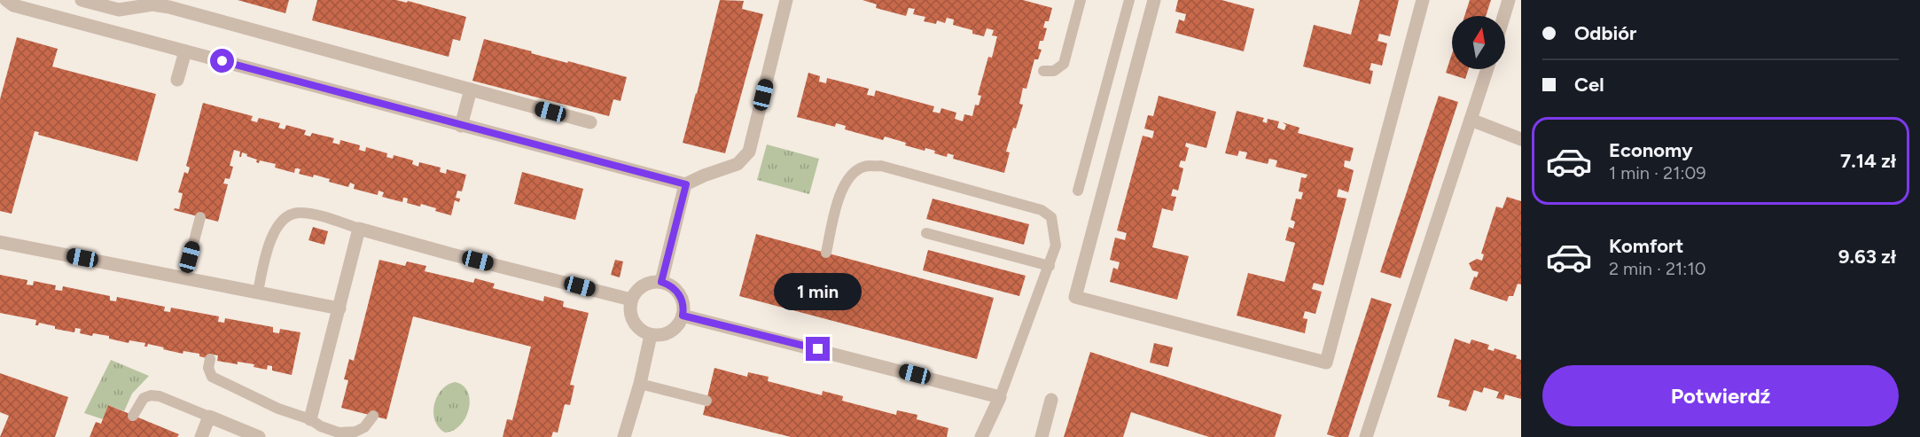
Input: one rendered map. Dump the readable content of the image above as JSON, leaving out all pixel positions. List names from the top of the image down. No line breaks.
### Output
{"north":"top","page":{"banner":["Odbiór","Cel"],"list":[{"name":"Economy","note":"1 min · 21:09","value":"7.14 zł"},{"name":"Komfort","note":"2 min · 21:10","value":"9.63 zł"}],"bubble":"1 min","buttons":"Potwierdź"}}
